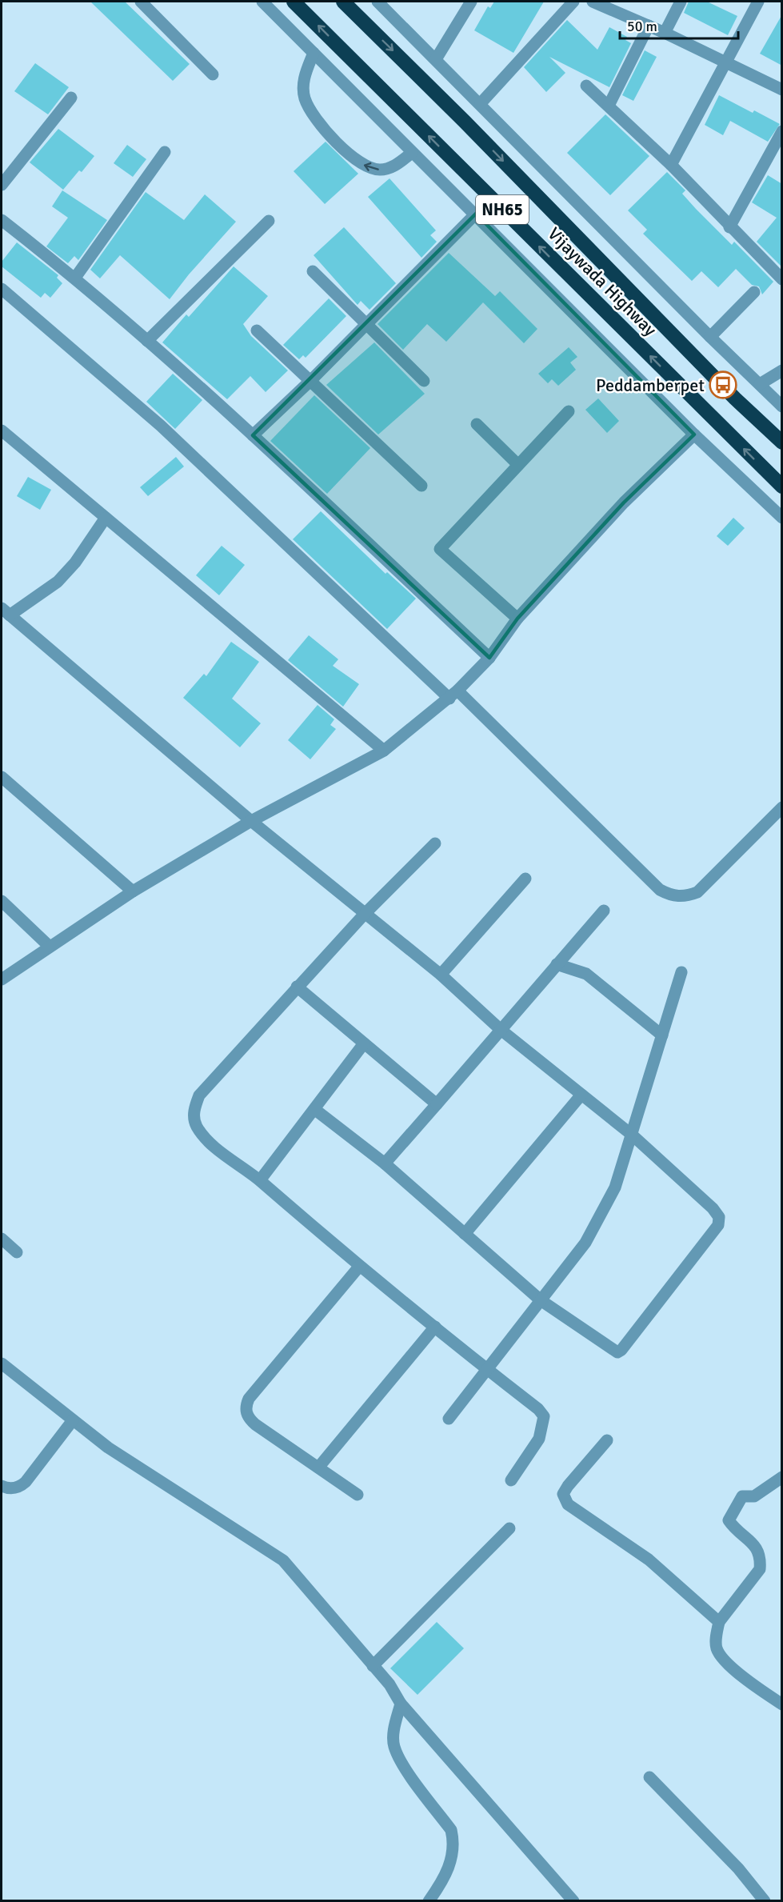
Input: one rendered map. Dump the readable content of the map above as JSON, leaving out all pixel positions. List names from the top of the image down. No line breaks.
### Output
{"streets":{"highway":["NH65","Vijaywada Highway"]},"places":{"bus stop":["Peddamberpet"]},"scale_bar":"50 m"}
